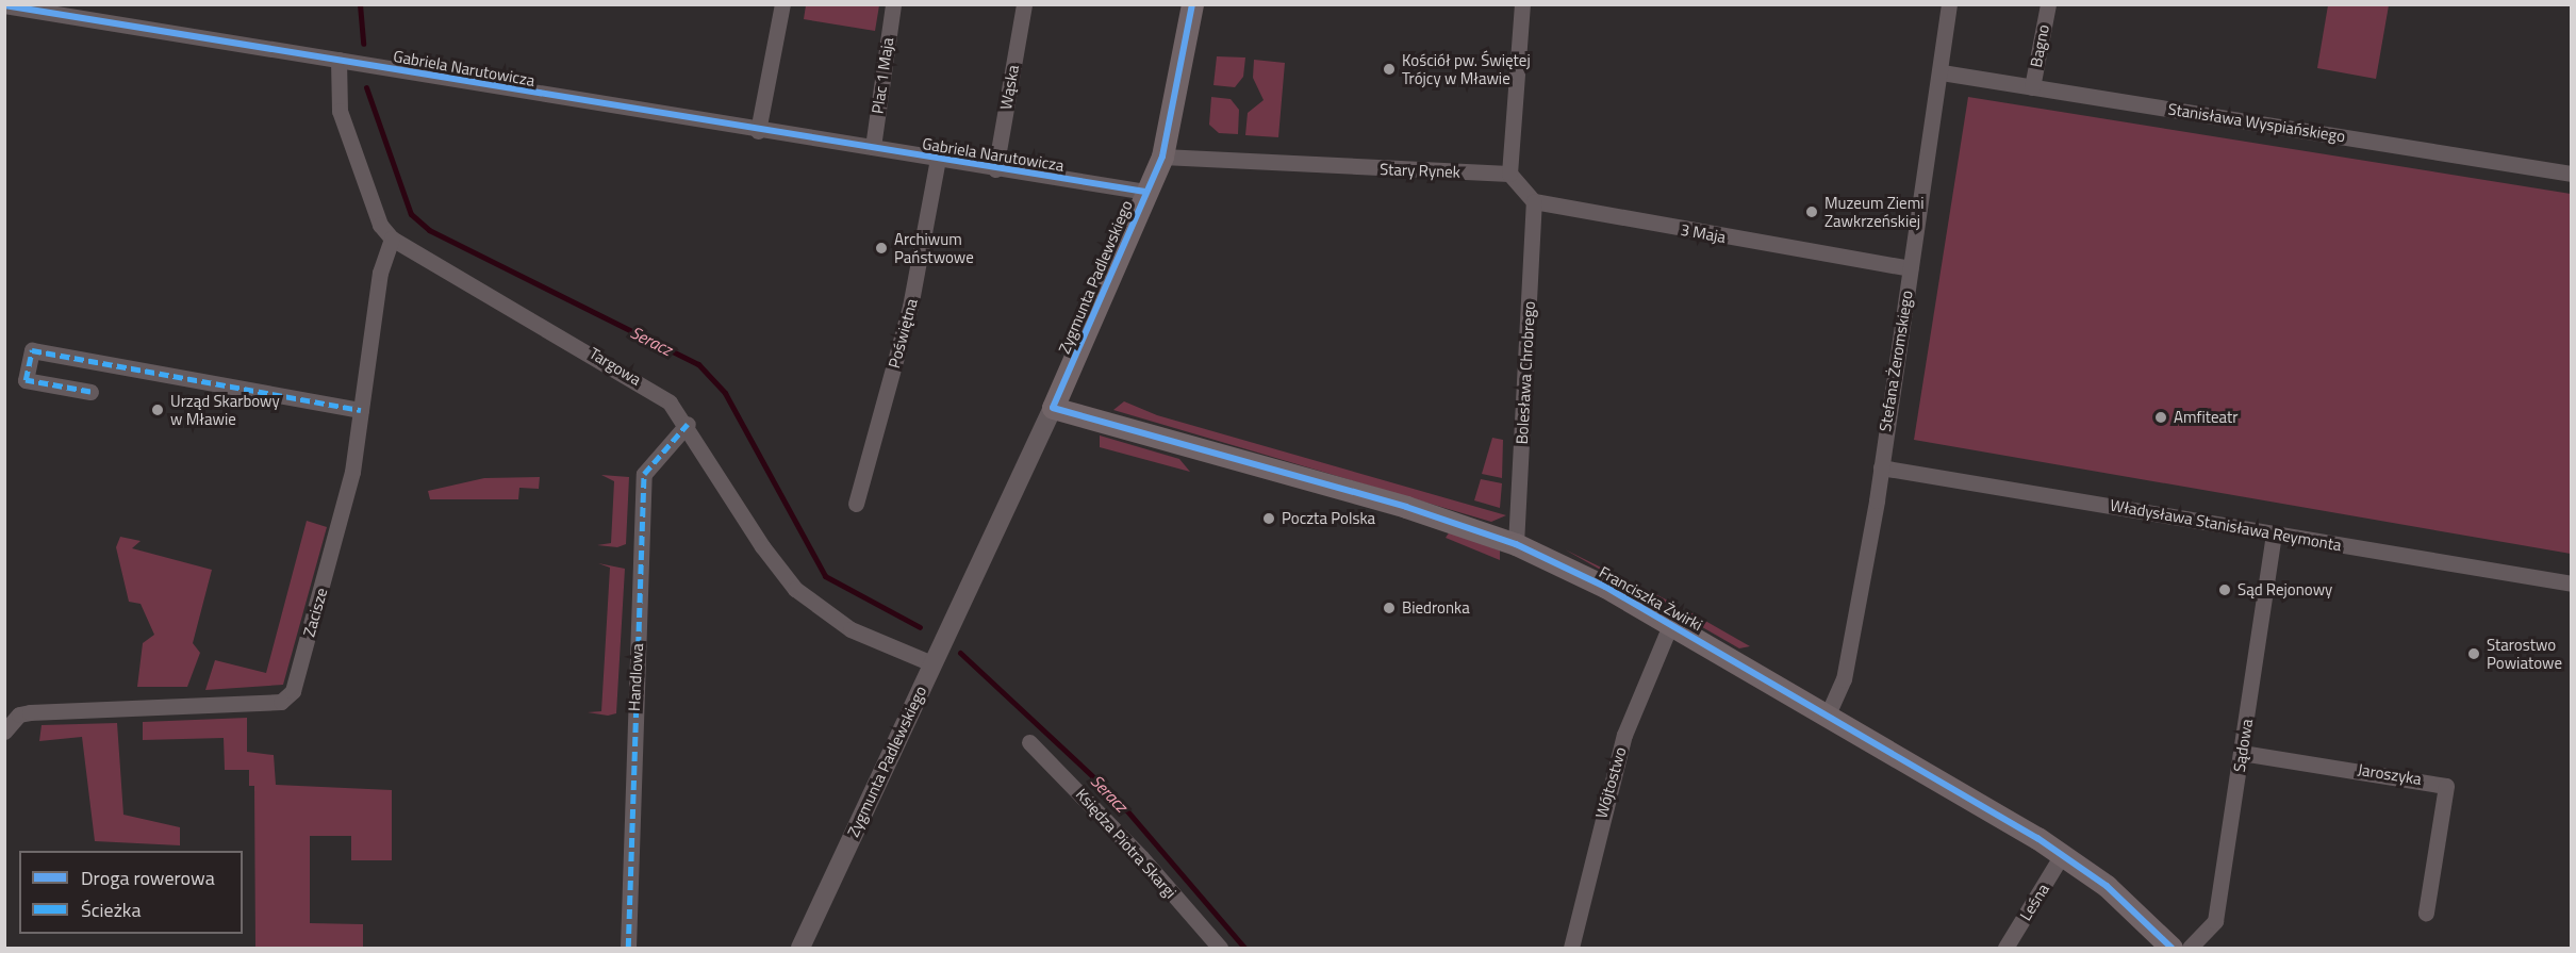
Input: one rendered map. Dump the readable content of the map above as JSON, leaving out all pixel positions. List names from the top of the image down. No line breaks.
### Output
{"streets":{"main road":["Zygmunta Padlewskiego","Franciszka Żwirki"],"street":["Bagno","Gabriela Narutowicza","Plac 1 Maja","Wąska","Stanisława Wyspiańskiego","Stary Rynek","3 Maja","Poświętna","Stefana Żeromskiego","Targowa","Bolesława Chrobrego","Władysława Stanisława Reymonta","Zacisze","Handlowa","Sądowa","Jaroszyka","Wójtostwo","Księdza Piotra Skargi","Leśna"]},"crossings":[["Bagno","Stanisława Wyspiańskiego"],["Gabriela Narutowicza","Plac 1 Maja"],["Gabriela Narutowicza","Wąska"],["Gabriela Narutowicza","Zygmunta Padlewskiego"],["Gabriela Narutowicza","Poświętna"],["Gabriela Narutowicza","Targowa"],["Stanisława Wyspiańskiego","Stefana Żeromskiego"],["Stary Rynek","Zygmunta Padlewskiego"],["3 Maja","Stefana Żeromskiego"],["3 Maja","Bolesława Chrobrego"],["Zygmunta Padlewskiego","Targowa"],["Zygmunta Padlewskiego","Franciszka Żwirki"],["Stefana Żeromskiego","Władysława Stanisława Reymonta"],["Stefana Żeromskiego","Franciszka Żwirki"],["Targowa","Zacisze"],["Targowa","Handlowa"],["Bolesława Chrobrego","Franciszka Żwirki"],["Władysława Stanisława Reymonta","Sądowa"],["Franciszka Żwirki","Wójtostwo"],["Franciszka Żwirki","Leśna"],["Sądowa","Jaroszyka"]],"water":["Seracz"],"places":["Kościół pw. Świętej Trójcy w Mławie","Muzeum Ziemi Zawkrzeńskiej","Archiwum Państwowe","Urząd Skarbowy w Mławie","Amfiteatr","Poczta Polska","Sąd Rejonowy","Biedronka","Starostwo Powiatowe"],"legend":["Droga rowerowa","Ścieżka"]}
